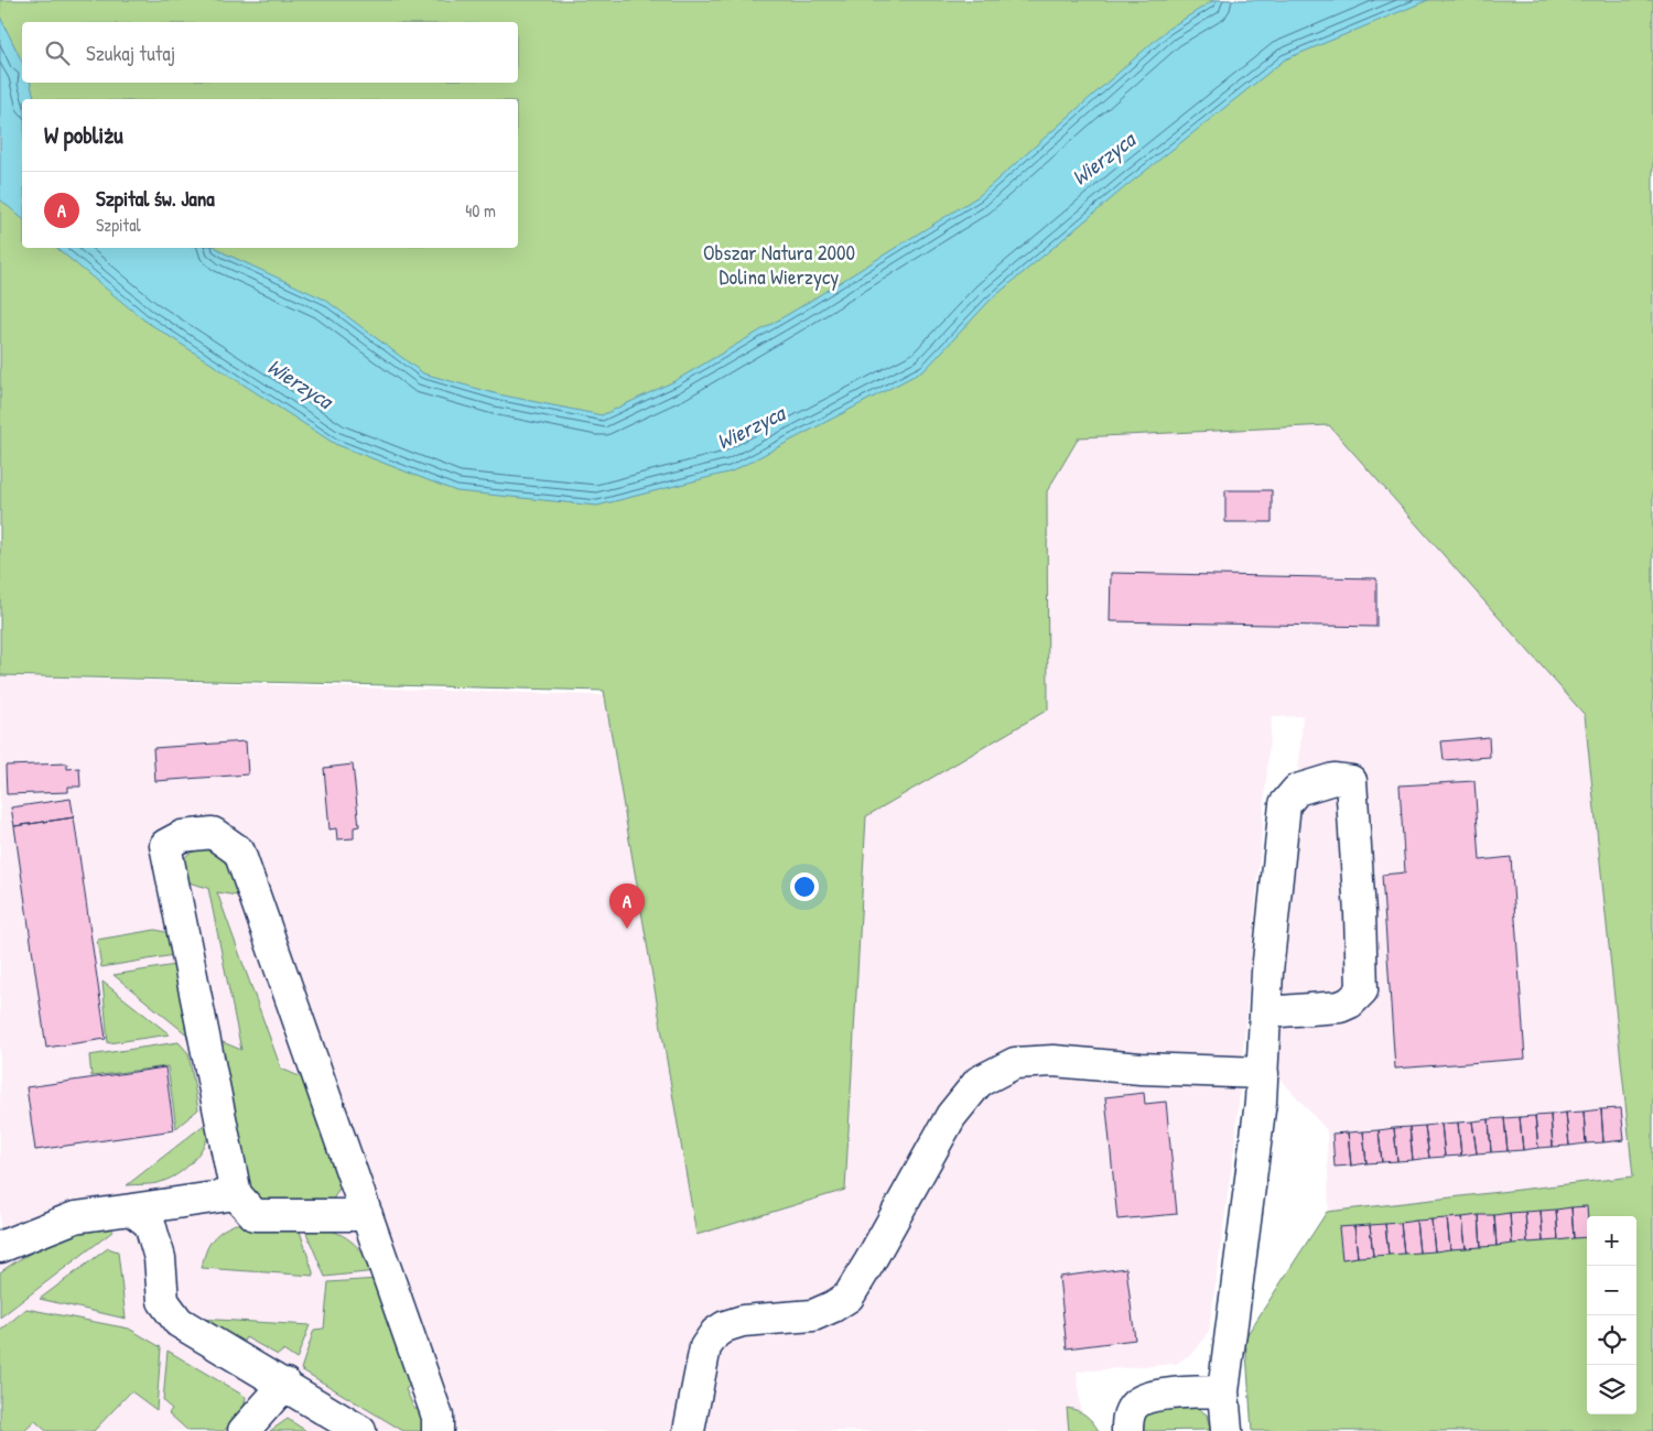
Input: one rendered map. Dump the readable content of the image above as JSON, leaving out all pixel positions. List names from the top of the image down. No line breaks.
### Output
{"water":["Wierzyca"],"parks":["Obszar Natura 2000 Dolina Wierzycy"],"page":{"search":"Szukaj tutaj","heading":"W pobliżu","list":[{"mark":"A","name":"Szpital św. Jana","note":"Szpital","value":"40 m"}],"pins":"A","map_buttons":["+","−"]}}
